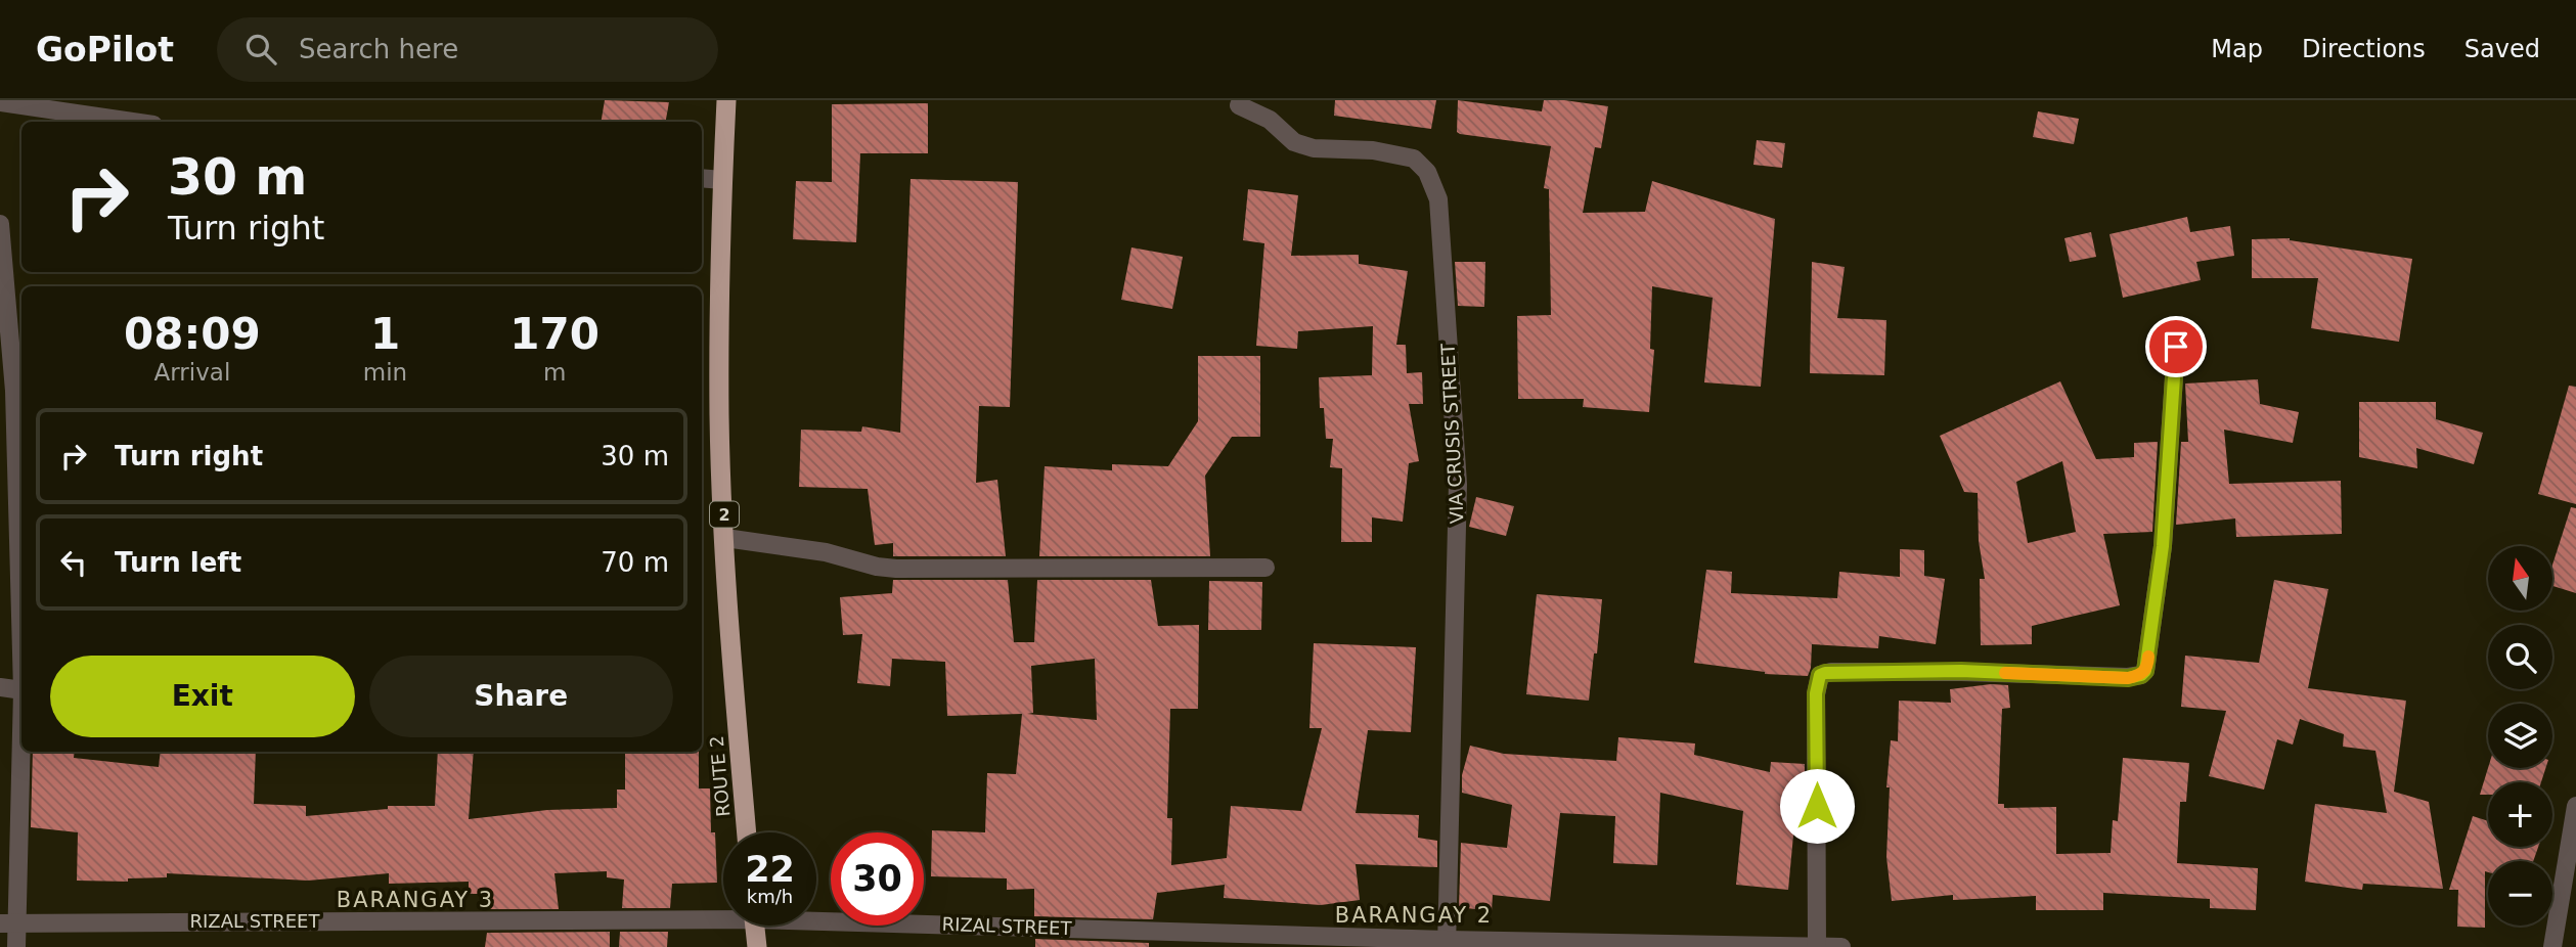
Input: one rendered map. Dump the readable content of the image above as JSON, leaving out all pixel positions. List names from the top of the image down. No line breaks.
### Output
{"streets":{"highway":["2","ROUTE 2"],"street":["VIA CRUSIS STREET","RIZAL STREET"]},"crossings":[["VIA CRUSIS STREET","RIZAL STREET"]],"districts":["BARANGAY 3","BARANGAY 2"],"north":"top","page":{"header":"GoPilot","search":"Search here","nav":["Map","Directions","Saved"],"turn":["30 m","Turn right"],"eta":["08:09","Arrival","1","min","170","m"],"list":[{"name":"Turn right","value":"30 m"},{"name":"Turn left","value":"70 m"}],"map_buttons":["+","−"],"buttons":["Exit","Share"],"speed":"22 km/h","limit":"30"}}
